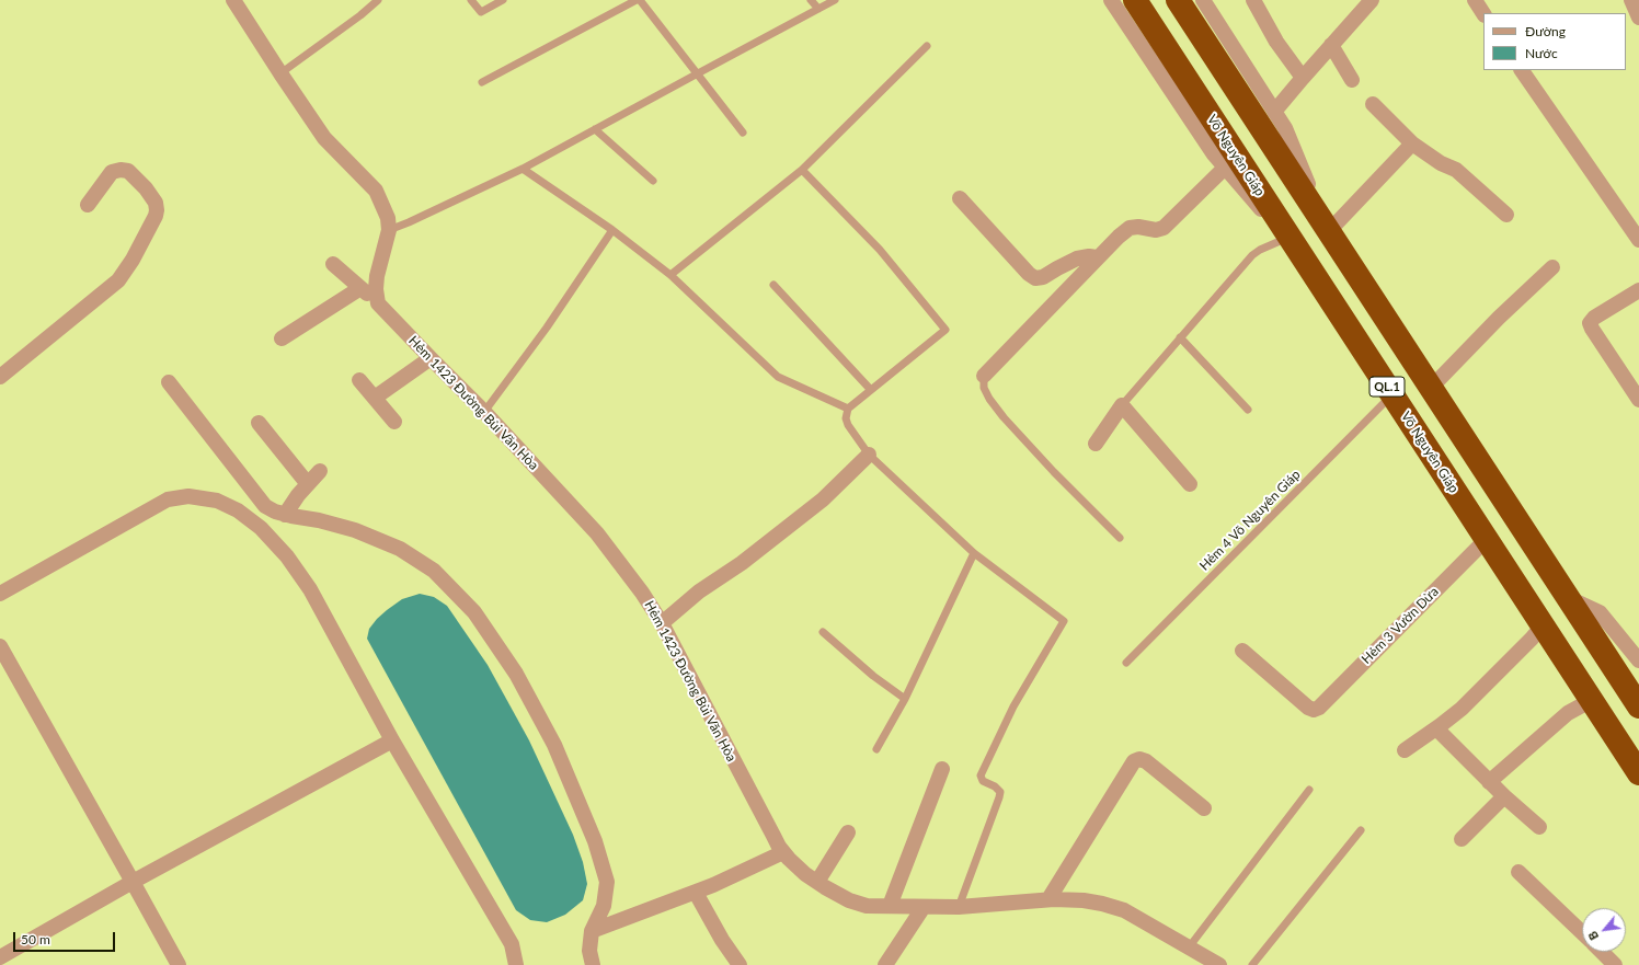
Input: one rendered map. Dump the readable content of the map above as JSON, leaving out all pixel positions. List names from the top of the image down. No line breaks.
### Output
{"streets":{"highway":["Võ Nguyên Giáp","QL.1"],"street":["Hẻm 1423 Đường Bùi Văn Hòa","Hẻm 3 Vườn Dừa"],"lane":["Hẻm 4 Võ Nguyên Giáp"]},"crossings":[["Võ Nguyên Giáp","Hẻm 4 Võ Nguyên Giáp"],["Võ Nguyên Giáp","Hẻm 3 Vườn Dừa"]],"legend":["Đường","Nước"],"scale_bar":"50 m","north":"bottom left"}
